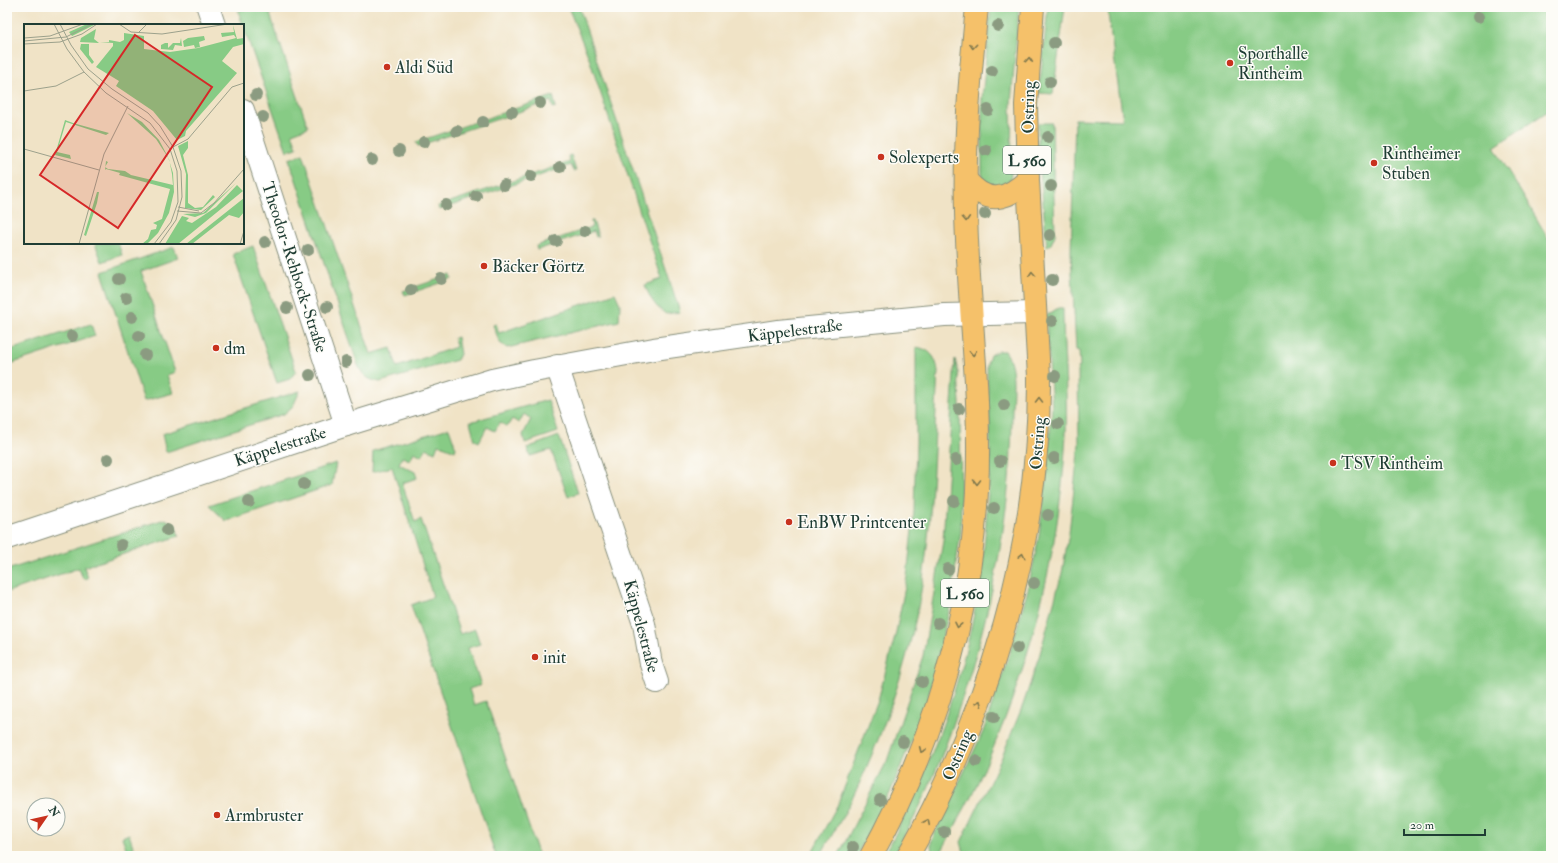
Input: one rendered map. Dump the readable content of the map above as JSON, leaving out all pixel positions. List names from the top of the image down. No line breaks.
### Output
{"streets":{"main road":["Ostring","L 560"],"street":["Theodor-Rehbock-Straße","Käppelestraße"]},"crossings":[["Ostring","Käppelestraße"],["Theodor-Rehbock-Straße","Käppelestraße"]],"places":["Sporthalle Rintheim","Aldi Süd","Solexperts","Rintheimer Stuben","Bäcker Görtz","dm","TSV Rintheim","EnBW Printcenter","init","Armbruster"],"scale_bar":"20 m","north":"top right"}
